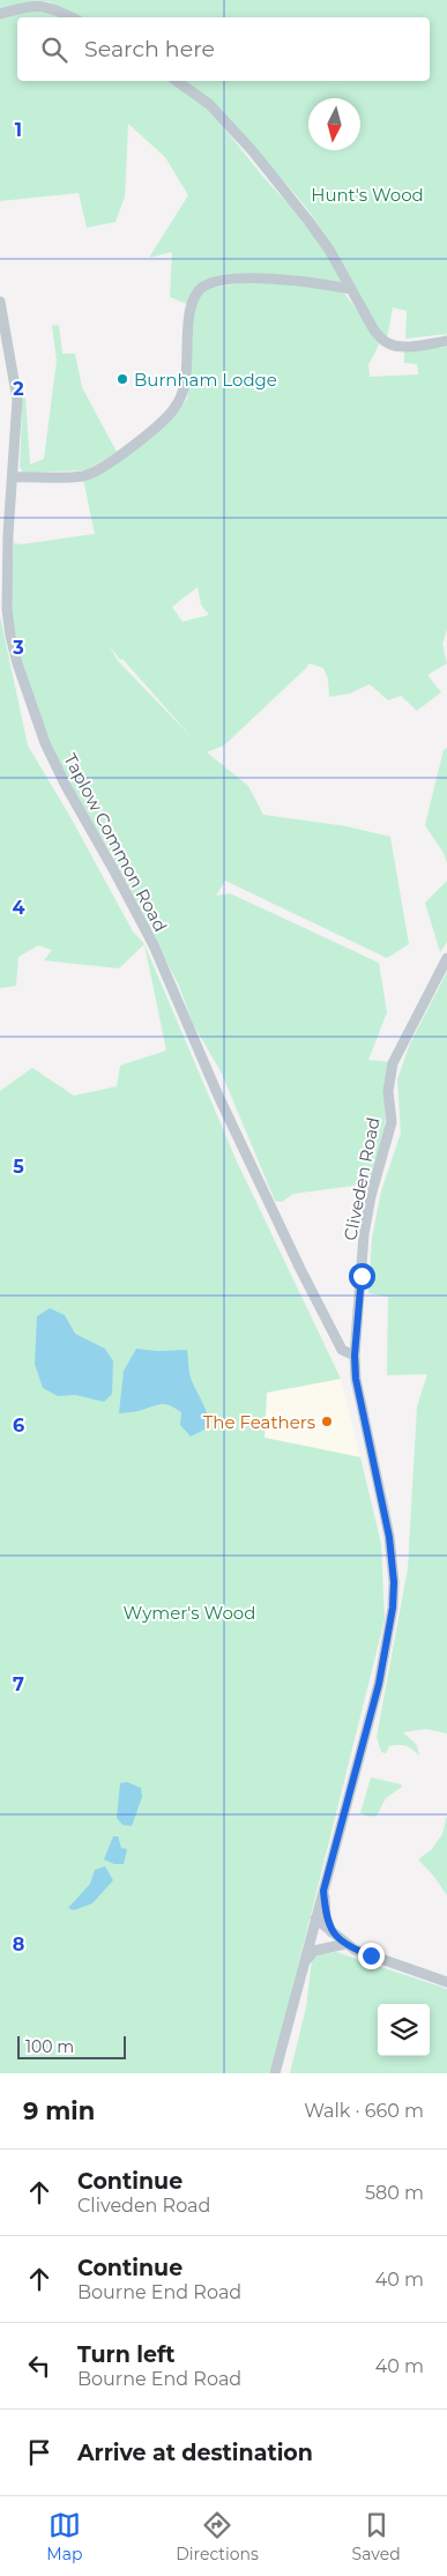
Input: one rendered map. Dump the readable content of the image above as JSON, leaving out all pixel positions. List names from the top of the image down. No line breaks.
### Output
{"streets":{"street":["Taplow Common Road","Cliveden Road"]},"crossings":[["Taplow Common Road","Cliveden Road"]],"parks":["Hunt's Wood","Wymer's Wood"],"places":["Burnham Lodge","The Feathers"],"scale_bar":"100 m","north":"bottom","page":{"search":"Search here","scale":"100 m","heading":["9 min","Walk · 660 m"],"list":[["Continue","Cliveden Road","580 m"],["Continue","Bourne End Road","40 m"],["Turn left","Bourne End Road","40 m"],"Arrive at destination"],"nav":["Map","Directions","Saved"]},"grid":{"rows":["1","2","3","4","5","6","7","8"]}}
